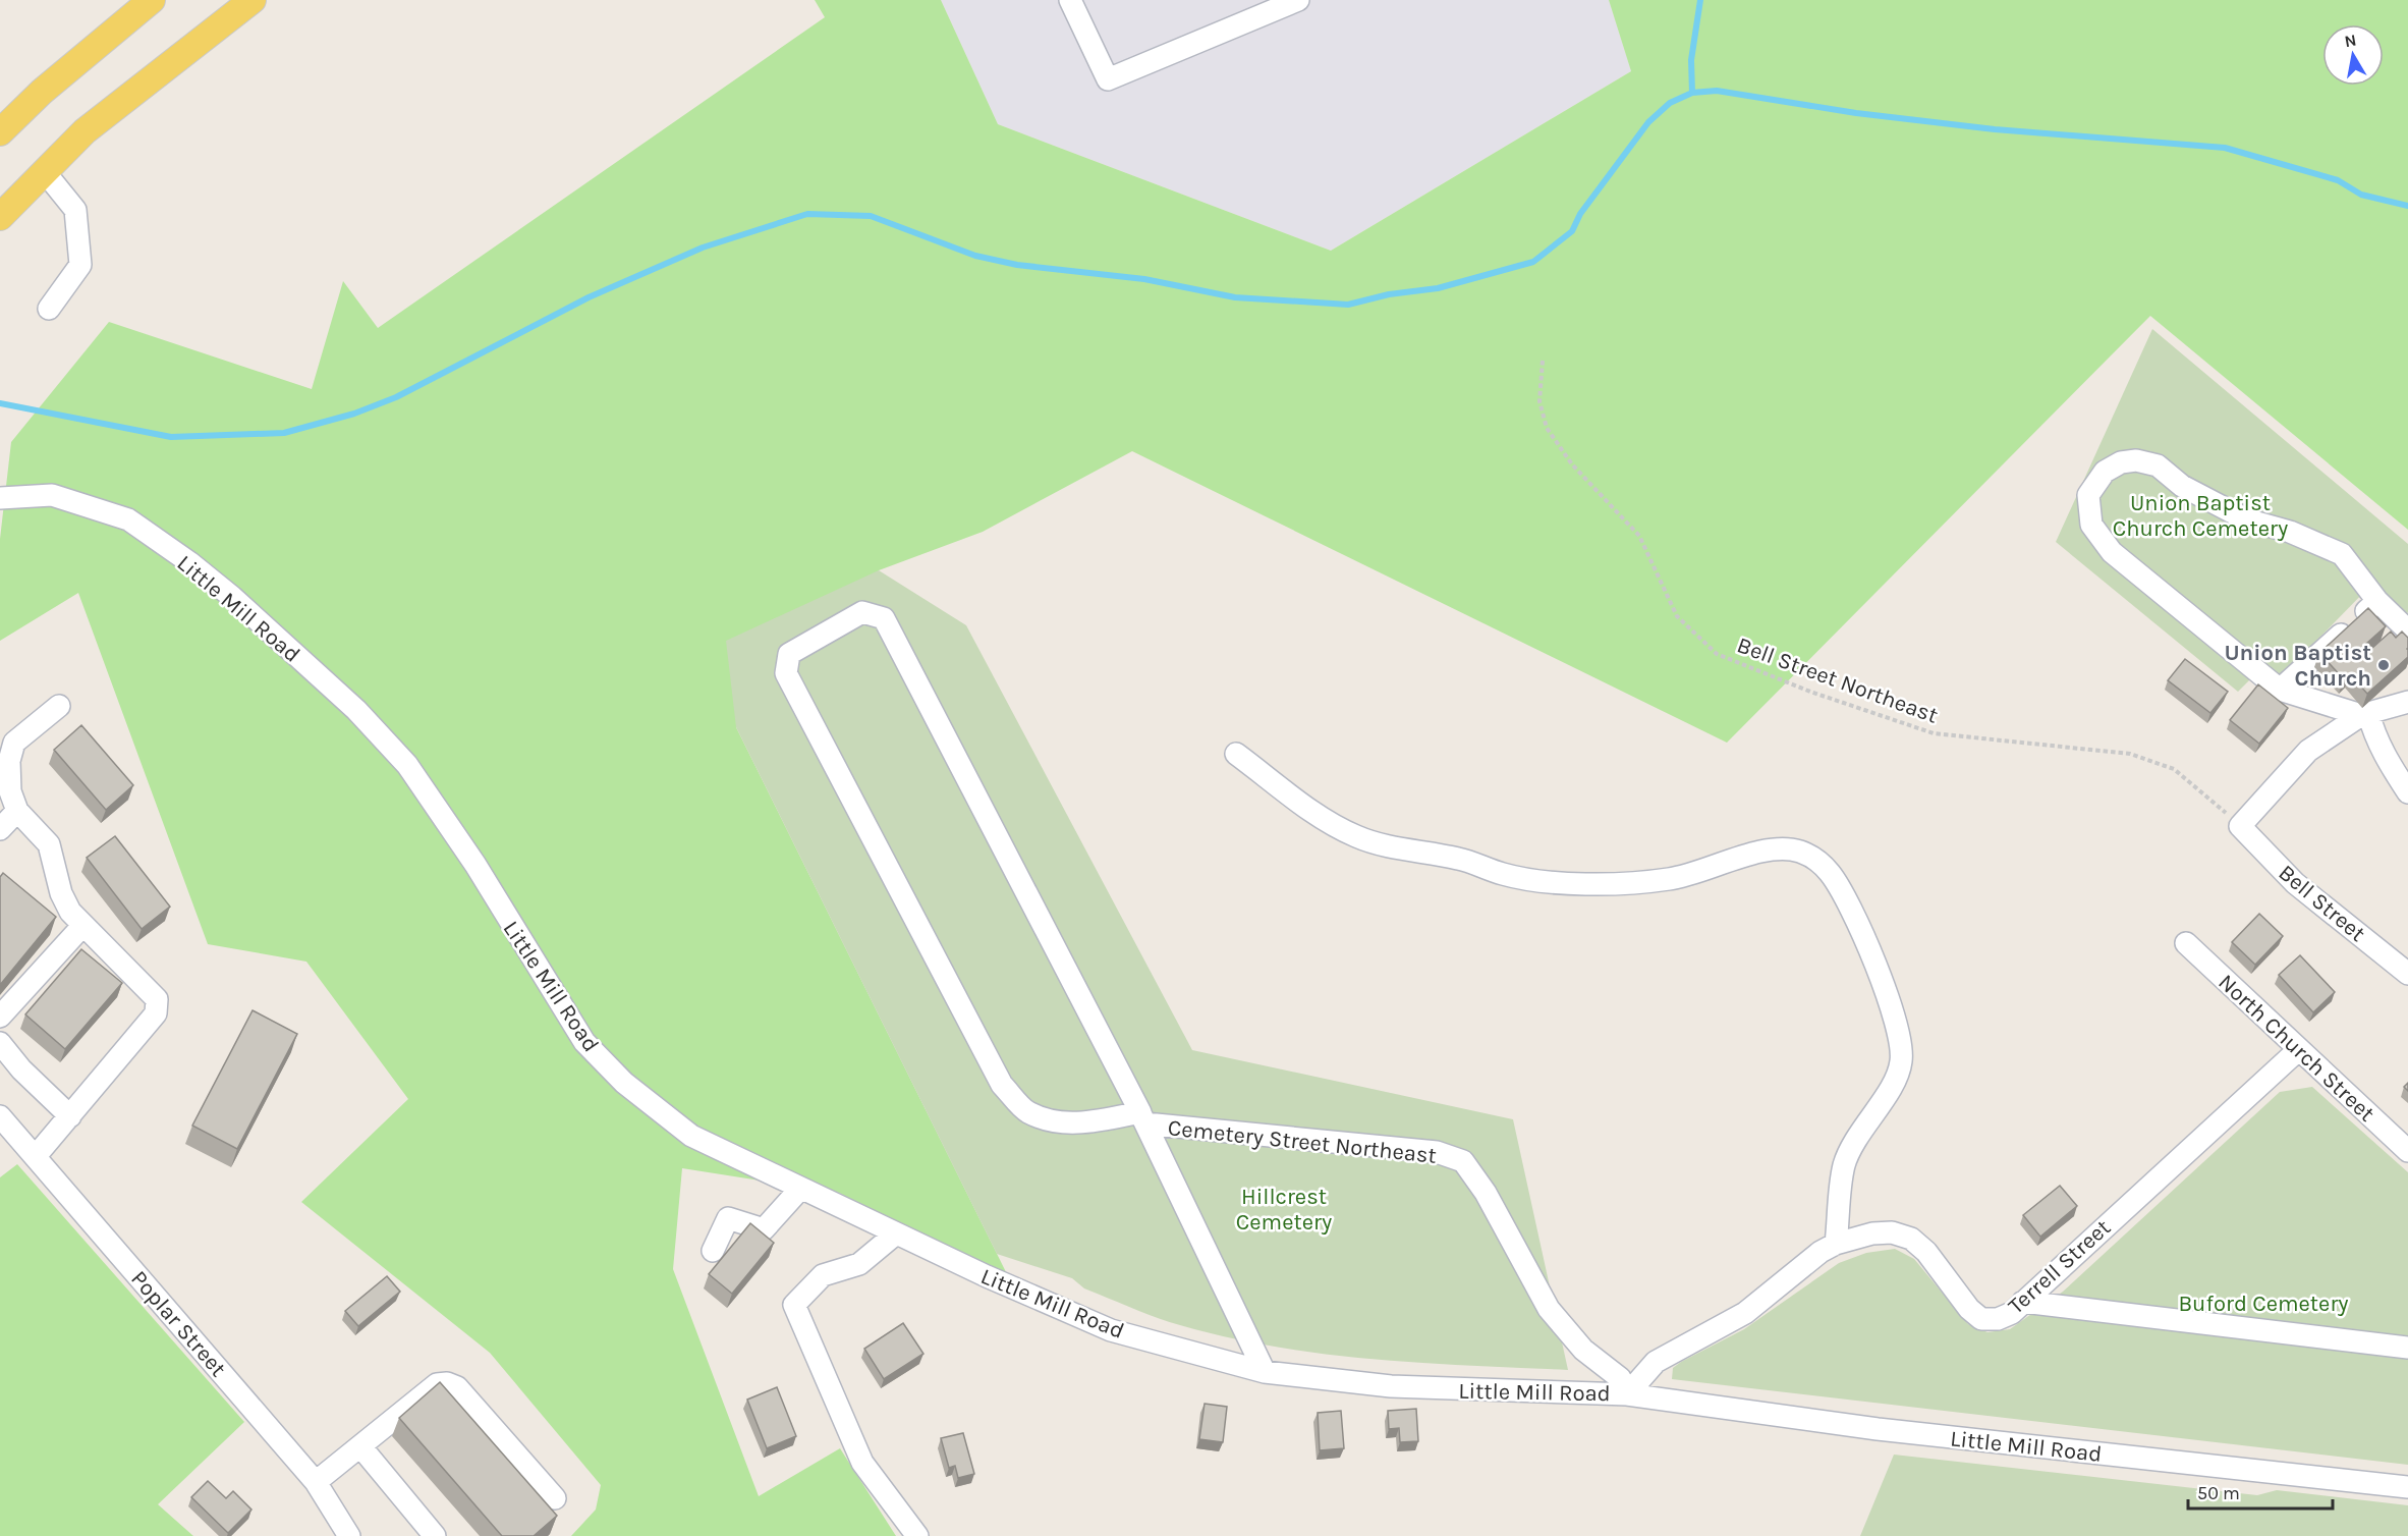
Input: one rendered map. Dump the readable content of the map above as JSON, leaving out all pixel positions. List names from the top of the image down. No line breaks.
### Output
{"streets":{"street":["Little Mill Road","Bell Street","North Church Street","Cemetery Street Northeast","Terrell Street","Poplar Street"],"path":["Bell Street Northeast"]},"crossings":[["Little Mill Road","Cemetery Street Northeast"],["Little Mill Road","Terrell Street"],["Bell Street Northeast","Bell Street"],["North Church Street","Terrell Street"],["Cemetery Street Northeast","Terrell Street"]],"parks":["Union Baptist Church Cemetery","Hillcrest Cemetery","Buford Cemetery"],"places":["Union Baptist Church"],"scale_bar":"50 m","north":"top"}
